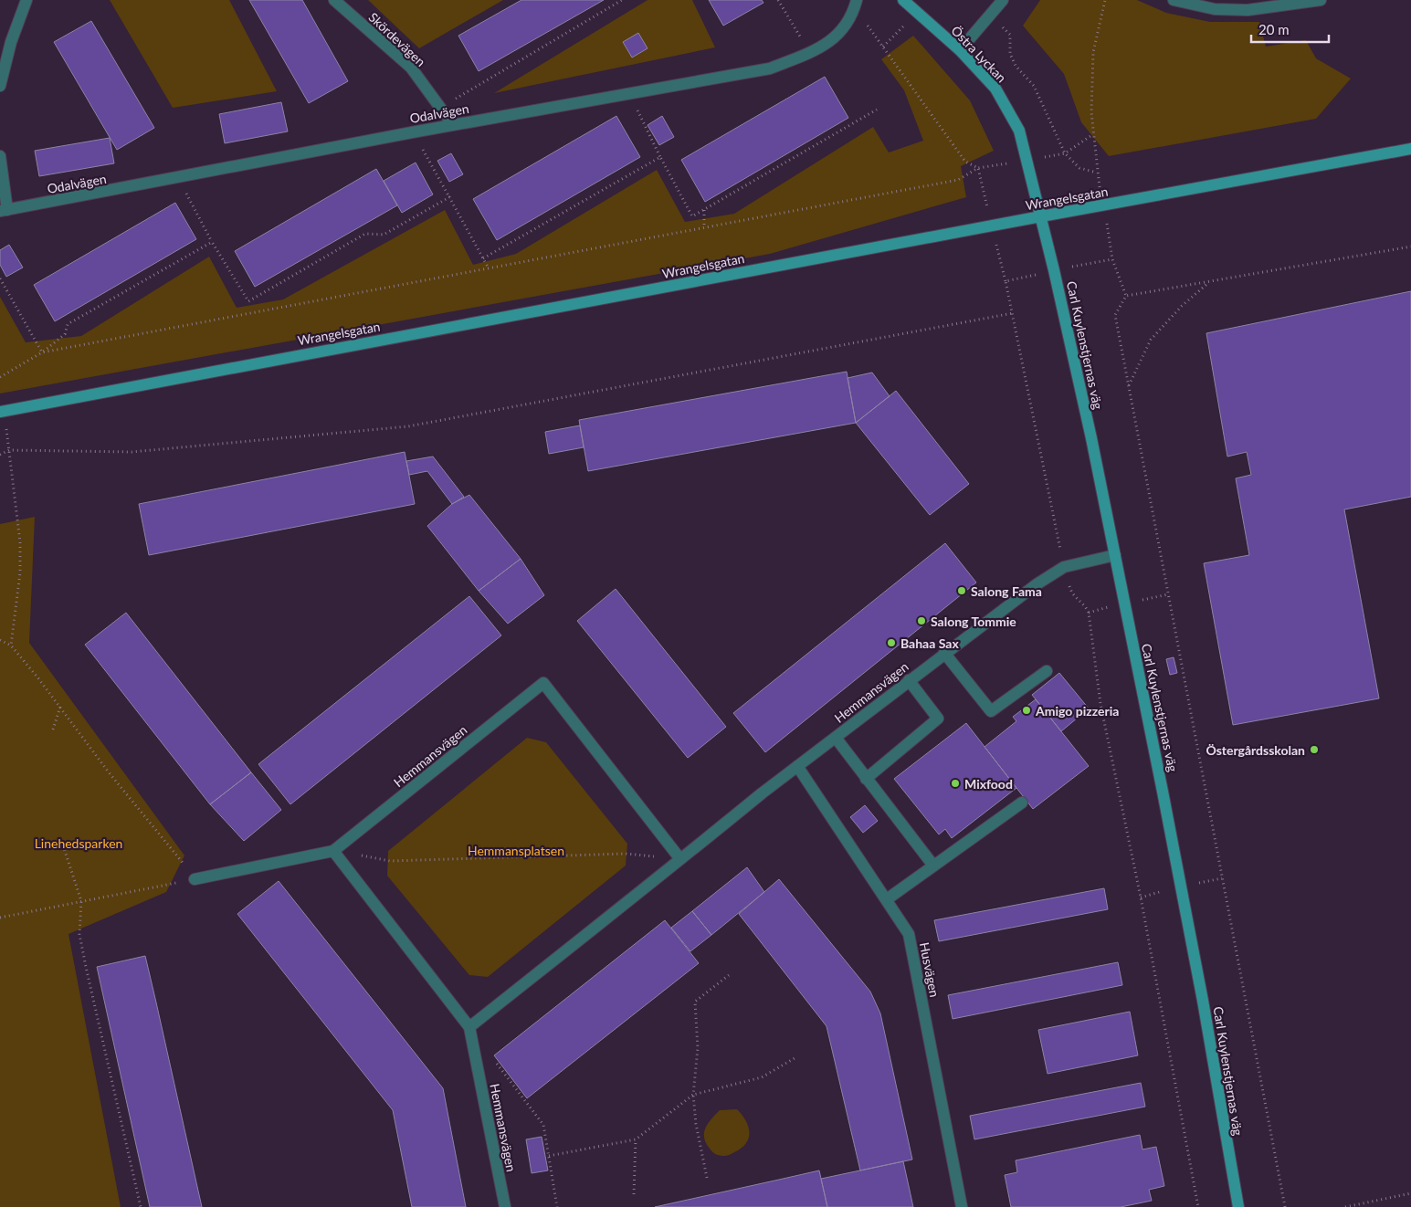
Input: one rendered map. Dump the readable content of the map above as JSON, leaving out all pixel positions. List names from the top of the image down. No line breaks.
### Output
{"streets":{"main road":["Östra Lyckan","Wrangelsgatan","Carl Kuylenstjernas väg"],"street":["Skördevägen","Odalvägen","Hemmansvägen","Husvägen"]},"crossings":[["Skördevägen","Odalvägen"],["Östra Lyckan","Wrangelsgatan"],["Östra Lyckan","Carl Kuylenstjernas väg"],["Wrangelsgatan","Carl Kuylenstjernas väg"],["Carl Kuylenstjernas väg","Hemmansvägen"],["Hemmansvägen","Husvägen"]],"parks":["Linehedsparken","Hemmansplatsen"],"places":["Salong Fama","Salong Tommie","Bahaa Sax","Amigo pizzeria","Östergårdsskolan","Mixfood"],"scale_bar":"20 m"}
